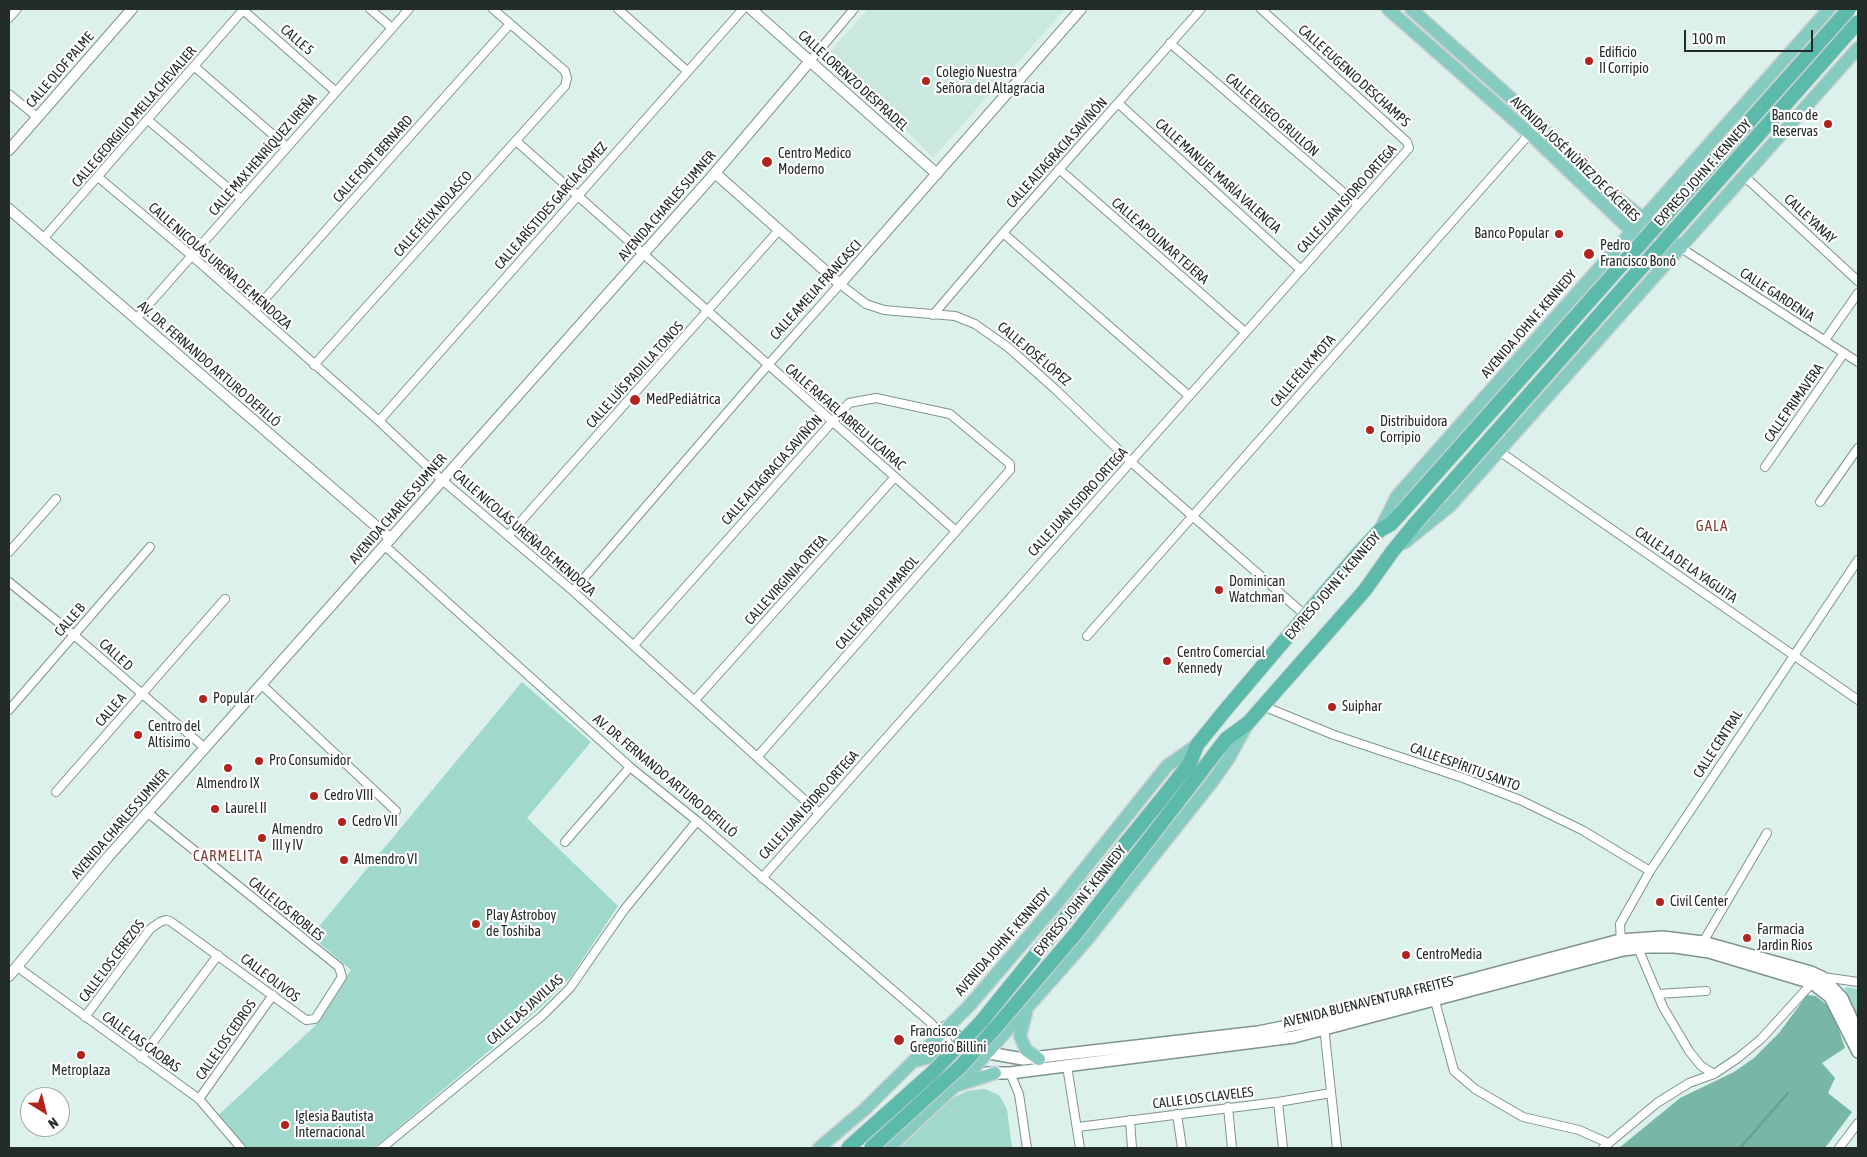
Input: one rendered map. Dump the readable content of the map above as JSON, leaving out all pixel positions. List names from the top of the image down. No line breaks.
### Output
{"streets":{"highway":["EXPRESO JOHN F. KENNEDY"],"main road":["AVENIDA JOSÉ NÚÑEZ DE CÁCERES","AVENIDA JOHN F. KENNEDY","AVENIDA BUENAVENTURA FREITES"],"street":["CALLE 5","CALLE OLOF PALME","CALLE EUGENIO DESCHAMPS","CALLE LORENZO DESPRADEL","CALLE ELISEO GRULLÓN","CALLE GEORGILIO MELLA CHEVALIER","CALLE ALTAGRACIA SAVIÑÓN","CALLE MAX HENRÍQUEZ UREÑA","CALLE FONT BERNARD","CALLE MANUEL MARÍA VALENCIA","CALLE JUAN ISIDRO ORTEGA","CALLE ARÍSTIDES GARCÍA GÓMEZ","AVENIDA CHARLES SUMNER","CALLE FÉLIX NOLASCO","CALLE YANAY","CALLE APOLINAR TEJERA","CALLE NICOLÁS UREÑA DE MENDOZA","CALLE AMELIA FRANCASCI","CALLE GARDENIA","CALLE JOSÉ LÓPEZ","AV. DR. FERNANDO ARTURO DEFILLÓ","CALLE FÉLIX MOTA","CALLE LUÍS PADILLA TONOS","CALLE PRIMAVERA","CALLE RAFAEL ABREU LICAIRAC","CALLE 1A DE LA YAGUITA","CALLE VIRGINIA ORTEA","CALLE PABLO PUMAROL","CALLE B","CALLE D","CALLE A","CALLE CENTRAL","CALLE ESPÍRITU SANTO","CALLE LOS ROBLES","CALLE LOS CEREZOS","CALLE OLIVOS","CALLE LAS JAVILLAS","CALLE LOS CEDROS","CALLE LAS CAOBAS","CALLE LOS CLAVELES"]},"crossings":[["CALLE 5","CALLE GEORGILIO MELLA CHEVALIER"],["CALLE 5","CALLE MAX HENRÍQUEZ UREÑA"],["CALLE EUGENIO DESCHAMPS","CALLE JUAN ISIDRO ORTEGA"],["CALLE LORENZO DESPRADEL","AVENIDA CHARLES SUMNER"],["CALLE LORENZO DESPRADEL","CALLE AMELIA FRANCASCI"],["CALLE ELISEO GRULLÓN","CALLE ALTAGRACIA SAVIÑÓN"],["CALLE ELISEO GRULLÓN","CALLE JUAN ISIDRO ORTEGA"],["CALLE GEORGILIO MELLA CHEVALIER","CALLE NICOLÁS UREÑA DE MENDOZA"],["CALLE GEORGILIO MELLA CHEVALIER","AV. DR. FERNANDO ARTURO DEFILLÓ"],["CALLE ALTAGRACIA SAVIÑÓN","CALLE MANUEL MARÍA VALENCIA"],["CALLE ALTAGRACIA SAVIÑÓN","CALLE APOLINAR TEJERA"],["CALLE ALTAGRACIA SAVIÑÓN","CALLE NICOLÁS UREÑA DE MENDOZA"],["CALLE ALTAGRACIA SAVIÑÓN","CALLE JOSÉ LÓPEZ"],["CALLE ALTAGRACIA SAVIÑÓN","CALLE RAFAEL ABREU LICAIRAC"],["CALLE ALTAGRACIA SAVIÑÓN","CALLE PABLO PUMAROL"],["CALLE MAX HENRÍQUEZ UREÑA","CALLE NICOLÁS UREÑA DE MENDOZA"],["CALLE MAX HENRÍQUEZ UREÑA","AV. DR. FERNANDO ARTURO DEFILLÓ"],["CALLE FONT BERNARD","CALLE FÉLIX NOLASCO"],["CALLE FONT BERNARD","CALLE NICOLÁS UREÑA DE MENDOZA"],["AVENIDA JOSÉ NÚÑEZ DE CÁCERES","CALLE GARDENIA"],["AVENIDA JOSÉ NÚÑEZ DE CÁCERES","AVENIDA JOHN F. KENNEDY"],["AVENIDA JOSÉ NÚÑEZ DE CÁCERES","CALLE FÉLIX MOTA"],["EXPRESO JOHN F. KENNEDY","AVENIDA JOHN F. KENNEDY"],["EXPRESO JOHN F. KENNEDY","CALLE JOSÉ LÓPEZ"],["EXPRESO JOHN F. KENNEDY","CALLE ESPÍRITU SANTO"],["CALLE MANUEL MARÍA VALENCIA","CALLE JUAN ISIDRO ORTEGA"],["CALLE JUAN ISIDRO ORTEGA","CALLE APOLINAR TEJERA"],["CALLE JUAN ISIDRO ORTEGA","CALLE NICOLÁS UREÑA DE MENDOZA"],["CALLE JUAN ISIDRO ORTEGA","CALLE JOSÉ LÓPEZ"],["CALLE JUAN ISIDRO ORTEGA","AV. DR. FERNANDO ARTURO DEFILLÓ"],["CALLE ARÍSTIDES GARCÍA GÓMEZ","CALLE NICOLÁS UREÑA DE MENDOZA"],["CALLE ARÍSTIDES GARCÍA GÓMEZ","CALLE RAFAEL ABREU LICAIRAC"],["AVENIDA CHARLES SUMNER","CALLE NICOLÁS UREÑA DE MENDOZA"],["AVENIDA CHARLES SUMNER","CALLE JOSÉ LÓPEZ"],["AVENIDA CHARLES SUMNER","AV. DR. FERNANDO ARTURO DEFILLÓ"],["AVENIDA CHARLES SUMNER","CALLE RAFAEL ABREU LICAIRAC"],["AVENIDA CHARLES SUMNER","CALLE D"],["AVENIDA CHARLES SUMNER","CALLE LOS ROBLES"],["AVENIDA CHARLES SUMNER","CALLE LAS CAOBAS"],["CALLE FÉLIX NOLASCO","CALLE NICOLÁS UREÑA DE MENDOZA"],["CALLE FÉLIX NOLASCO","CALLE RAFAEL ABREU LICAIRAC"],["CALLE NICOLÁS UREÑA DE MENDOZA","CALLE AMELIA FRANCASCI"],["CALLE NICOLÁS UREÑA DE MENDOZA","CALLE LUÍS PADILLA TONOS"],["CALLE NICOLÁS UREÑA DE MENDOZA","CALLE VIRGINIA ORTEA"],["CALLE NICOLÁS UREÑA DE MENDOZA","CALLE PABLO PUMAROL"],["CALLE AMELIA FRANCASCI","CALLE JOSÉ LÓPEZ"],["CALLE AMELIA FRANCASCI","CALLE RAFAEL ABREU LICAIRAC"],["CALLE GARDENIA","CALLE PRIMAVERA"],["AVENIDA JOHN F. KENNEDY","AV. DR. FERNANDO ARTURO DEFILLÓ"],["AVENIDA JOHN F. KENNEDY","AVENIDA BUENAVENTURA FREITES"],["CALLE JOSÉ LÓPEZ","CALLE FÉLIX MOTA"],["CALLE JOSÉ LÓPEZ","CALLE LUÍS PADILLA TONOS"],["AV. DR. FERNANDO ARTURO DEFILLÓ","AVENIDA BUENAVENTURA FREITES"],["AV. DR. FERNANDO ARTURO DEFILLÓ","CALLE LAS JAVILLAS"],["CALLE LUÍS PADILLA TONOS","CALLE RAFAEL ABREU LICAIRAC"],["CALLE RAFAEL ABREU LICAIRAC","CALLE VIRGINIA ORTEA"],["CALLE RAFAEL ABREU LICAIRAC","CALLE PABLO PUMAROL"],["CALLE 1A DE LA YAGUITA","CALLE CENTRAL"],["CALLE B","CALLE D"],["CALLE D","CALLE A"],["CALLE CENTRAL","CALLE ESPÍRITU SANTO"],["CALLE CENTRAL","AVENIDA BUENAVENTURA FREITES"],["CALLE LOS ROBLES","CALLE OLIVOS"],["CALLE LOS CEREZOS","CALLE OLIVOS"],["CALLE LOS CEREZOS","CALLE LAS CAOBAS"],["CALLE OLIVOS","CALLE LOS CEDROS"],["CALLE LOS CEDROS","CALLE LAS CAOBAS"]],"districts":["GALA","CARMELITA"],"places":["Edificio II Corripio","Colegio Nuestra Señora del Altagracia","Banco de Reservas","Centro Medico Moderno","Banco Popular","Pedro Francisco Bonó","MedPediátrica","Distribuidora Corripio","Dominican Watchman","Centro Comercial Kennedy","Popular","Suiphar","Centro del Altisimo","Pro Consumidor","Almendro IX","Cedro VIII","Laurel II","Cedro VII","Almendro III y IV","Almendro VI","Civil Center","Play Astroboy de Toshiba","Farmacia Jardin Rios","CentroMedia","Francisco Gregorio Billini","Metroplaza","Iglesia Bautista Internacional"],"scale_bar":"100 m","north":"bottom right"}
